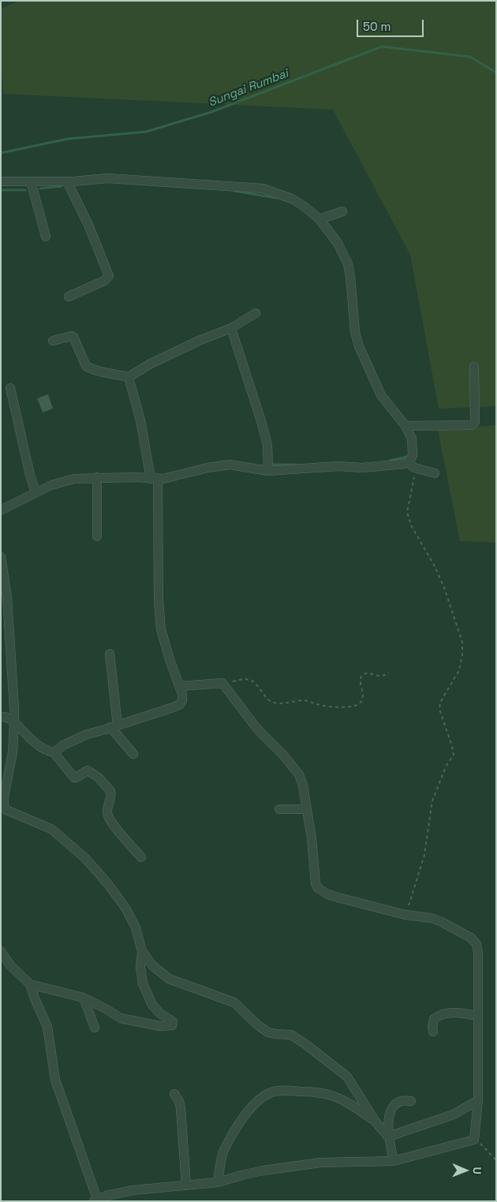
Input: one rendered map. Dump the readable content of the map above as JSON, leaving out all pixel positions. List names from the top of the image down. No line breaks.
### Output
{"water":["Sungai Rumbai"],"scale_bar":"50 m","north":"right"}
